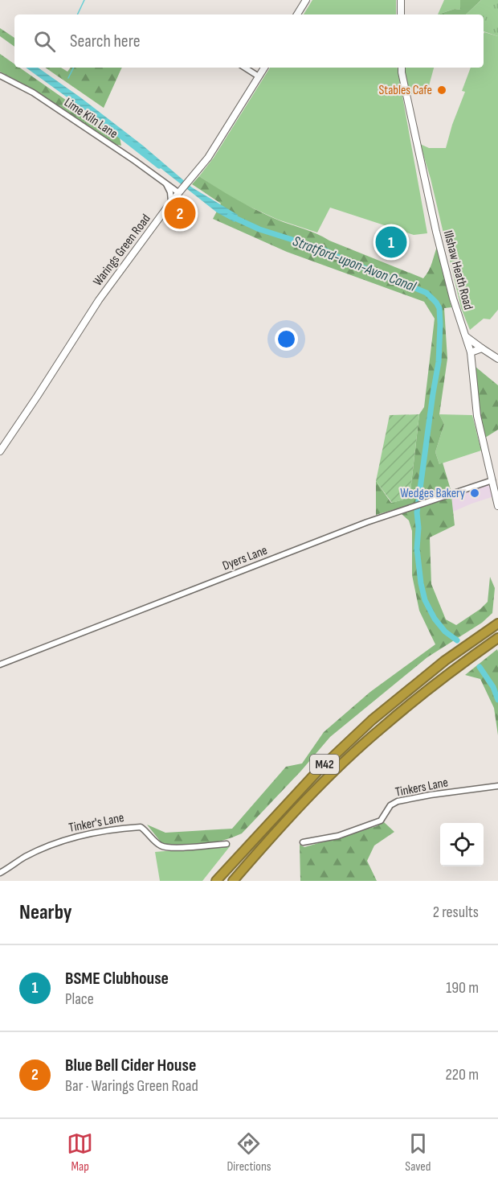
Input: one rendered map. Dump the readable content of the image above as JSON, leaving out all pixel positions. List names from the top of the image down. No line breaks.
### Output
{"streets":{"highway":["M42"],"street":["Lime Kiln Lane","Warings Green Road","Illshaw Heath Road","Dyers Lane","Tinkers Lane","Tinker's Lane"]},"crossings":[["Lime Kiln Lane","Warings Green Road"],["Illshaw Heath Road","Dyers Lane"]],"water":["Stratford-upon-Avon Canal"],"places":["Stables Cafe","Wedges Bakery"],"page":{"search":"Search here","pins":["2","1"],"heading":["Nearby","2 results"],"list":[{"mark":"1","name":"BSME Clubhouse","note":"Place","value":"190 m"},{"mark":"2","name":"Blue Bell Cider House","note":"Bar · Warings Green Road","value":"220 m"}],"nav":["Map","Directions","Saved"]}}
